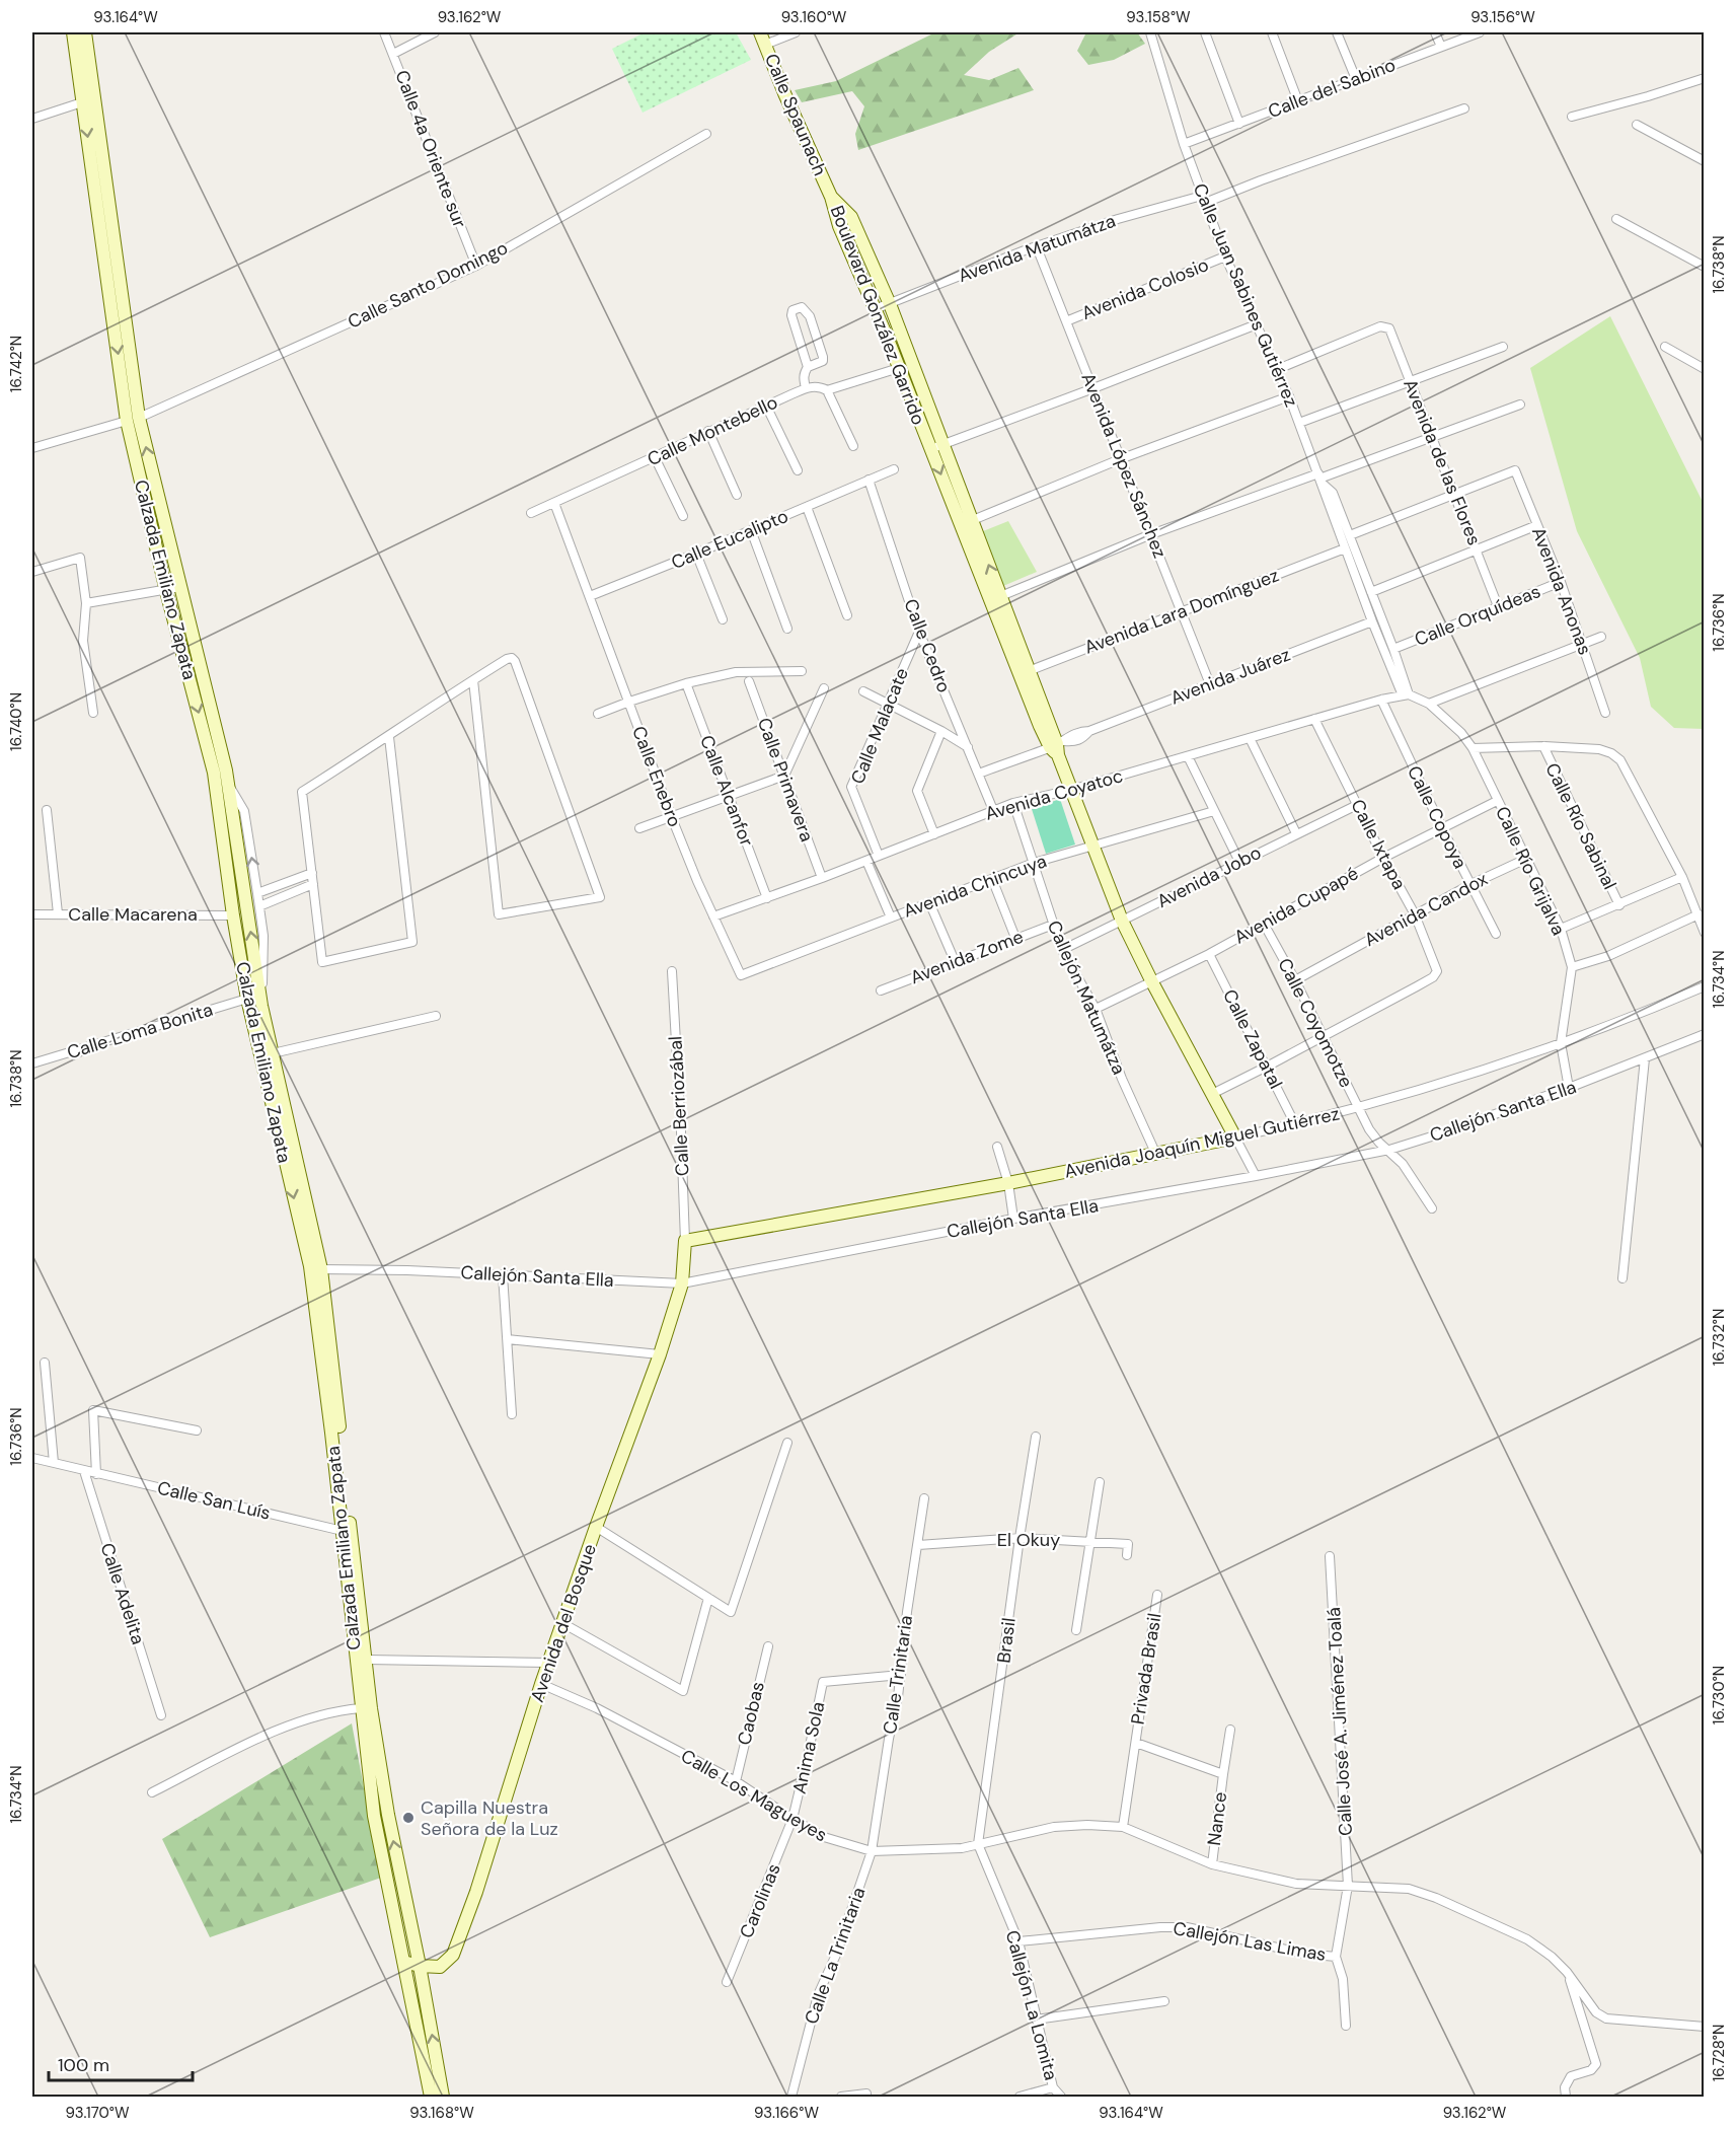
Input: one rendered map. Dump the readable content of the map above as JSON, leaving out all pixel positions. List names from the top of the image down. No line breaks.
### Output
{"streets":{"main road":["Calle Spaunach","Boulevard González Garrido","Calzada Emiliano Zapata","Avenida Joaquín Miguel Gutiérrez","Avenida del Bosque"],"street":["Calle del Sabino","Calle 4a Oriente sur","Avenida Matumátza","Calle Santo Domingo","Avenida Colosio","Calle Juan Sabines Gutiérrez","Calle Montebello","Avenida de las Flores","Avenida López Sánchez","Calle Eucalipto","Avenida Anonas","Avenida Lara Domínguez","Calle Orquídeas","Calle Cedro","Avenida Juárez","Calle Malacate","Calle Enebro","Calle Primavera","Calle Alcanfor","Avenida Coyatoc","Calle Copoya","Calle Río Sabinal","Calle Ixtapa","Calle Río Grijalva","Avenida Jobo","Avenida Chincuya","Avenida Cupapé","Avenida Candox","Calle Macarena","Avenida Zome","Callejón Matumátza","Calle Coyomotze","Calle Loma Bonita","Calle Zapatal","Calle Berriozábal","Callejón Santa Ella","Calle San Luís","El Okuy","Calle Adelita","Brasil","Privada Brasil","Calle Trinitaria","Caobas","Calle José A. Jiménez Toalá","Anima Sola","Calle Los Magueyes","Nance","Carolinas","Callejón Las Limas","Calle La Trinitaria","Callejón La Lomita"]},"crossings":[["Calle del Sabino","Calle Juan Sabines Gutiérrez"],["Calle Spaunach","Boulevard González Garrido"],["Calle 4a Oriente sur","Calle Santo Domingo"],["Avenida Matumátza","Calle Juan Sabines Gutiérrez"],["Avenida Matumátza","Boulevard González Garrido"],["Avenida Matumátza","Avenida López Sánchez"],["Calle Santo Domingo","Calzada Emiliano Zapata"],["Avenida Colosio","Calle Juan Sabines Gutiérrez"],["Avenida Colosio","Avenida López Sánchez"],["Calle Juan Sabines Gutiérrez","Avenida de las Flores"],["Calle Juan Sabines Gutiérrez","Avenida Lara Domínguez"],["Calle Juan Sabines Gutiérrez","Calle Orquídeas"],["Calle Juan Sabines Gutiérrez","Avenida Juárez"],["Calle Juan Sabines Gutiérrez","Avenida Coyatoc"],["Boulevard González Garrido","Calle Montebello"],["Boulevard González Garrido","Avenida Lara Domínguez"],["Boulevard González Garrido","Avenida Juárez"],["Boulevard González Garrido","Avenida Coyatoc"],["Boulevard González Garrido","Avenida Jobo"],["Boulevard González Garrido","Avenida Chincuya"],["Boulevard González Garrido","Avenida Cupapé"],["Boulevard González Garrido","Callejón Santa Ella"],["Boulevard González Garrido","Avenida Joaquín Miguel Gutiérrez"],["Calle Montebello","Calle Enebro"],["Avenida de las Flores","Avenida Anonas"],["Avenida de las Flores","Calle Orquídeas"],["Avenida López Sánchez","Avenida Lara Domínguez"],["Avenida López Sánchez","Avenida Juárez"],["Calle Eucalipto","Calle Cedro"],["Calle Eucalipto","Calle Enebro"],["Calzada Emiliano Zapata","Calle Macarena"],["Calzada Emiliano Zapata","Calle Loma Bonita"],["Calzada Emiliano Zapata","Callejón Santa Ella"],["Calzada Emiliano Zapata","Calle San Luís"],["Calzada Emiliano Zapata","Avenida del Bosque"],["Avenida Anonas","Calle Orquídeas"],["Calle Cedro","Avenida Juárez"],["Calle Cedro","Calle Malacate"],["Calle Cedro","Avenida Coyatoc"],["Calle Malacate","Avenida Coyatoc"],["Calle Enebro","Avenida Coyatoc"],["Calle Enebro","Avenida Chincuya"],["Calle Primavera","Avenida Coyatoc"],["Calle Alcanfor","Avenida Coyatoc"],["Avenida Coyatoc","Calle Copoya"],["Avenida Coyatoc","Calle Ixtapa"],["Avenida Coyatoc","Callejón Matumátza"],["Calle Copoya","Avenida Cupapé"],["Calle Copoya","Avenida Candox"],["Calle Ixtapa","Avenida Jobo"],["Calle Ixtapa","Avenida Cupapé"],["Calle Ixtapa","Avenida Candox"],["Calle Ixtapa","Calle Coyomotze"],["Calle Río Grijalva","Avenida Cupapé"],["Calle Río Grijalva","Avenida Candox"],["Calle Río Grijalva","Callejón Santa Ella"],["Calle Río Grijalva","Avenida Joaquín Miguel Gutiérrez"],["Avenida Jobo","Callejón Matumátza"],["Avenida Chincuya","Callejón Matumátza"],["Avenida Cupapé","Callejón Matumátza"],["Avenida Cupapé","Calle Coyomotze"],["Avenida Cupapé","Calle Zapatal"],["Avenida Candox","Calle Coyomotze"],["Avenida Zome","Callejón Matumátza"],["Callejón Matumátza","Avenida Joaquín Miguel Gutiérrez"],["Calle Coyomotze","Callejón Santa Ella"],["Calle Coyomotze","Avenida Joaquín Miguel Gutiérrez"],["Calle Zapatal","Avenida Joaquín Miguel Gutiérrez"],["Calle Berriozábal","Avenida Joaquín Miguel Gutiérrez"],["Calle Berriozábal","Avenida del Bosque"],["Callejón Santa Ella","Avenida del Bosque"],["Avenida Joaquín Miguel Gutiérrez","Avenida del Bosque"],["Calle San Luís","Calle Adelita"],["El Okuy","Brasil"],["El Okuy","Calle Trinitaria"],["Avenida del Bosque","Calle Los Magueyes"],["Brasil","Calle Los Magueyes"],["Brasil","Callejón La Lomita"],["Privada Brasil","Calle Los Magueyes"],["Calle Trinitaria","Anima Sola"],["Calle Trinitaria","Calle Los Magueyes"],["Calle Trinitaria","Calle La Trinitaria"],["Caobas","Calle Los Magueyes"],["Calle José A. Jiménez Toalá","Calle Los Magueyes"],["Calle José A. Jiménez Toalá","Callejón Las Limas"],["Anima Sola","Calle Los Magueyes"],["Anima Sola","Carolinas"],["Calle Los Magueyes","Nance"],["Calle Los Magueyes","Carolinas"],["Calle Los Magueyes","Calle La Trinitaria"],["Calle Los Magueyes","Callejón La Lomita"],["Callejón Las Limas","Callejón La Lomita"]],"places":["Capilla Nuestra Señora de la Luz"],"scale_bar":"100 m","coordinates":["93.164°W","93.162°W","93.160°W","93.158°W","93.156°W","16.738°N","16.742°N","16.736°N","16.740°N","16.734°N","16.732°N","16.730°N","16.728°N","93.170°W","93.168°W","93.166°W"]}
